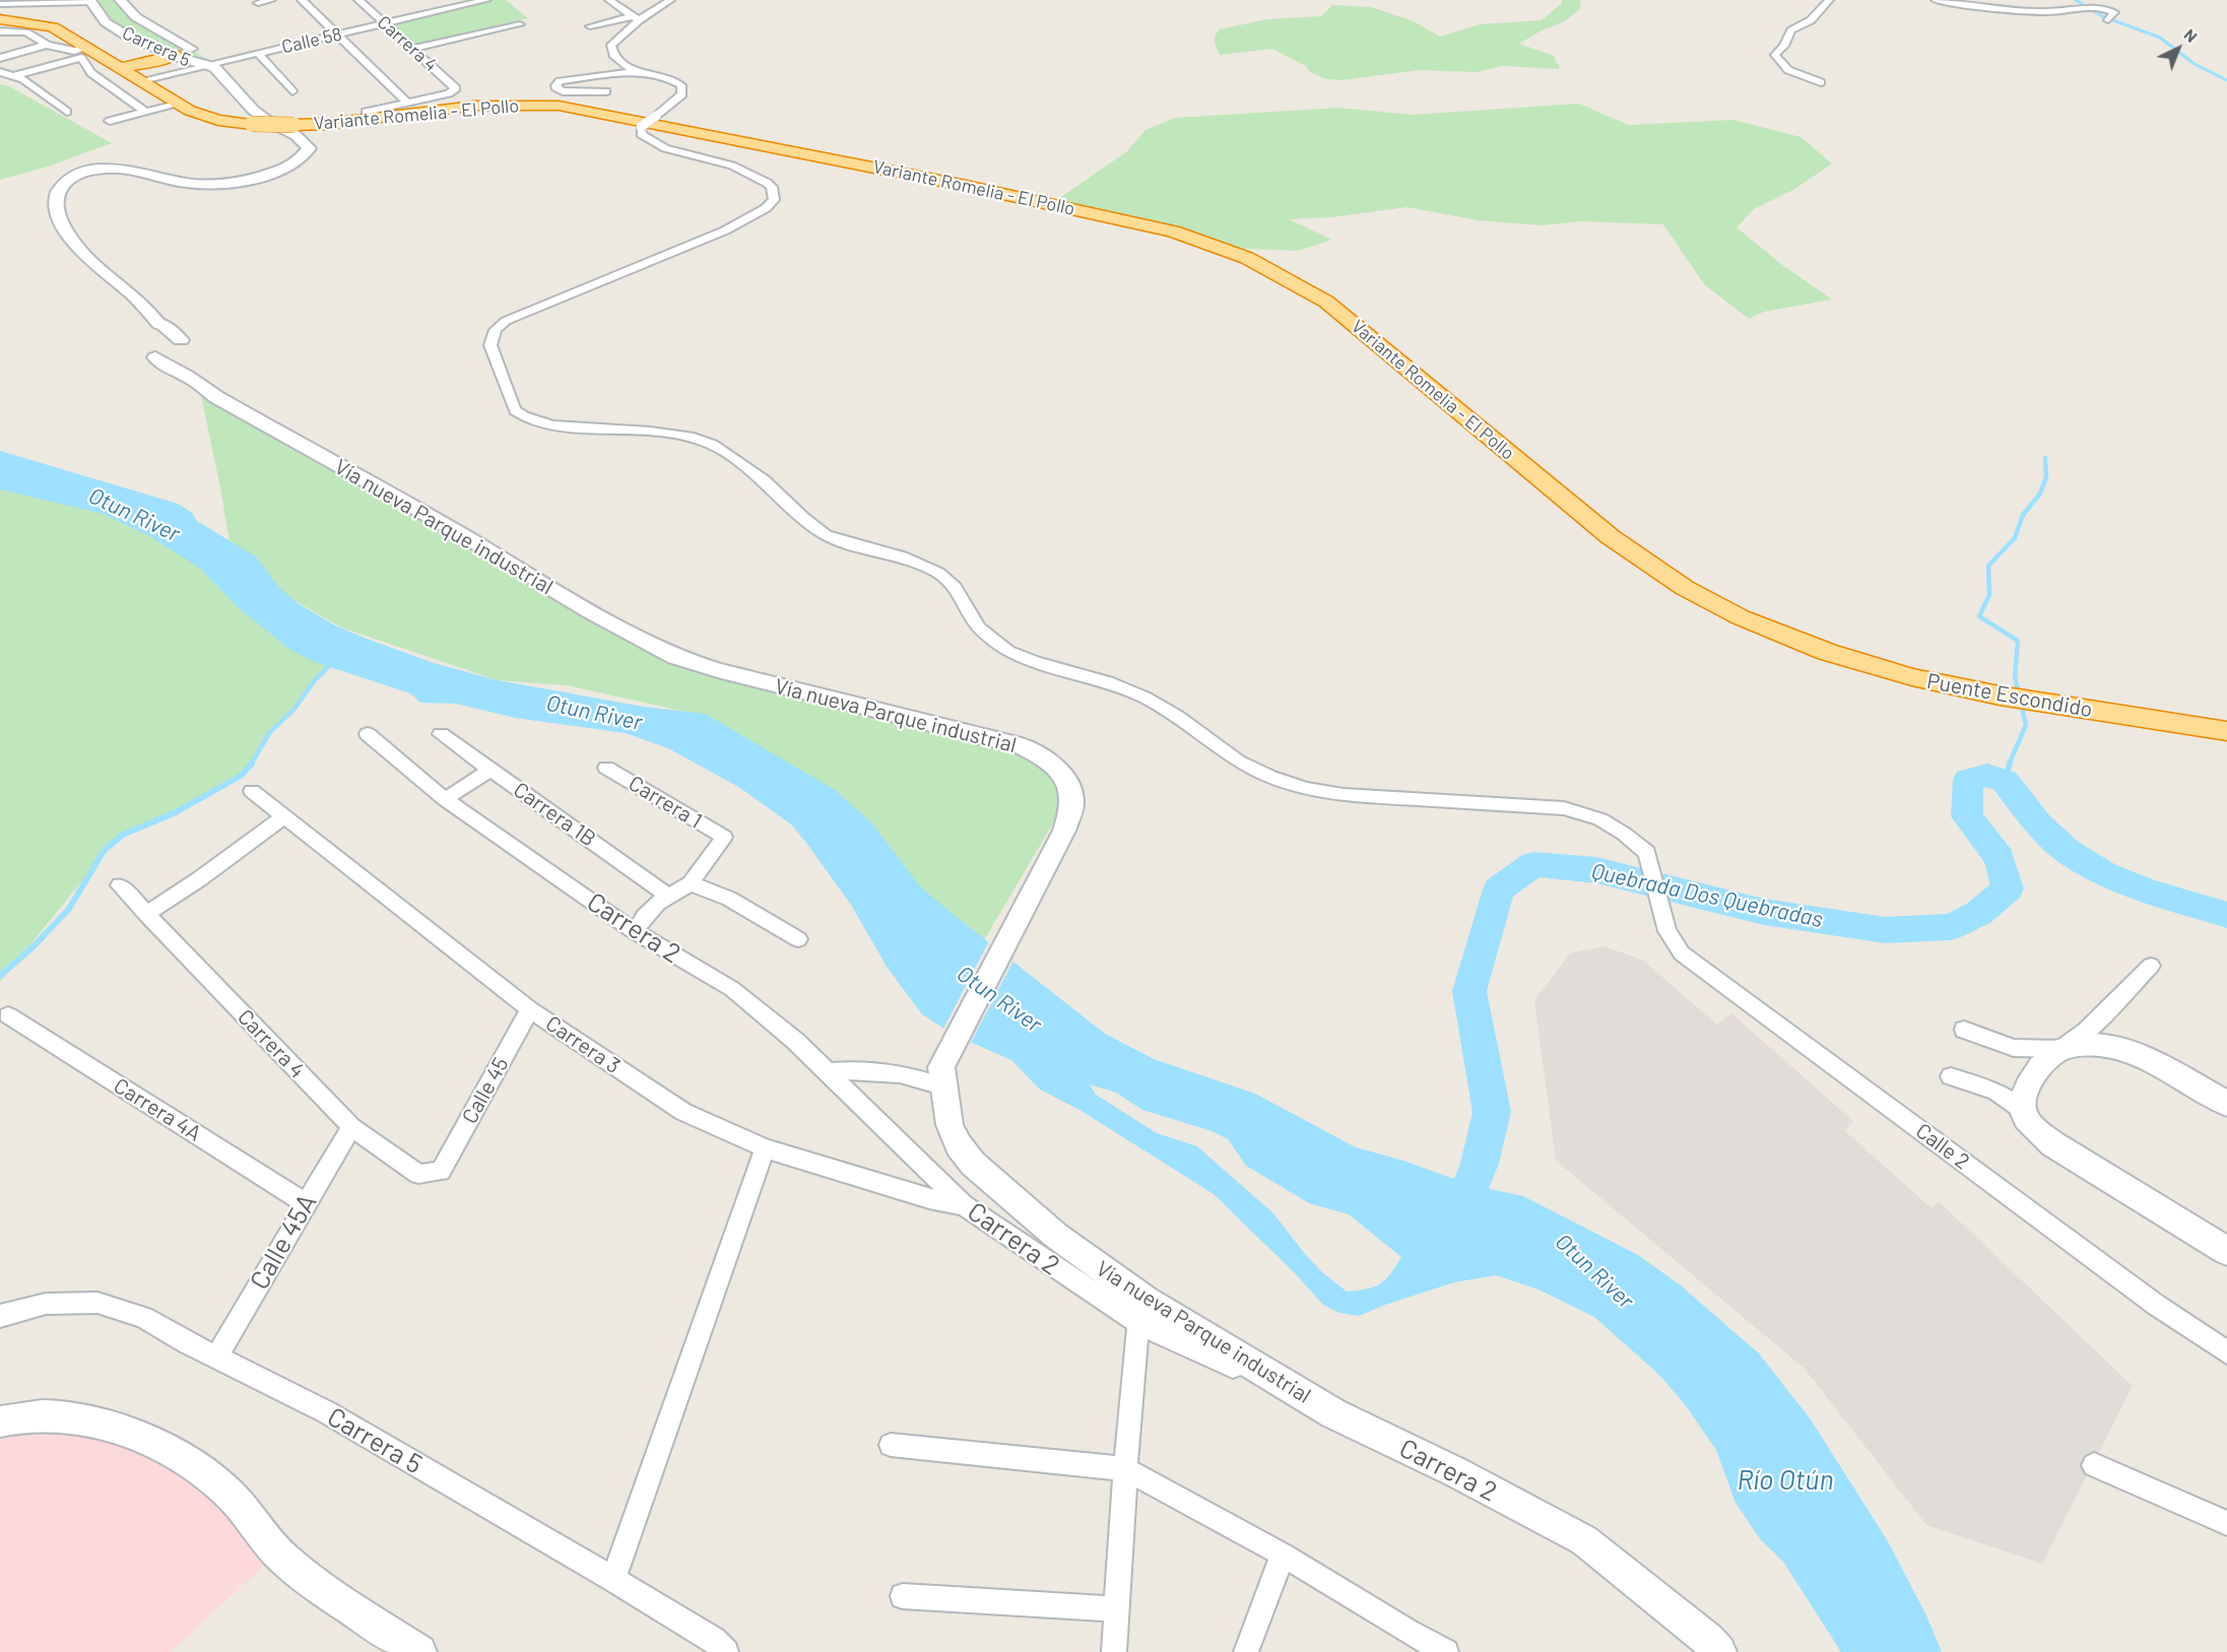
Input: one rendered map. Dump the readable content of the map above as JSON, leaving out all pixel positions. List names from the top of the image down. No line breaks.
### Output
{"streets":{"highway":["Variante Romelia - El Pollo","Puente Escondido"],"main road":["Carrera 5","Vía nueva Parque industrial","Carrera 2"],"street":["Calle 58","Carrera 4","Carrera 1","Carrera 1B","Carrera 3","Calle 45","Carrera 4A","Calle 2","Calle 45A"]},"crossings":[["Calle 58","Carrera 4"],["Calle 58","Carrera 5"],["Calle 58","Variante Romelia - El Pollo"],["Carrera 4","Calle 45"],["Carrera 4","Calle 45A"],["Carrera 5","Calle 45A"],["Variante Romelia - El Pollo","Puente Escondido"],["Vía nueva Parque industrial","Carrera 2"],["Carrera 2","Carrera 3"],["Carrera 3","Calle 45"],["Carrera 4A","Calle 45A"]],"water":["Otun River","Quebrada Dos Quebradas","Río Otún"],"north":"top right"}
